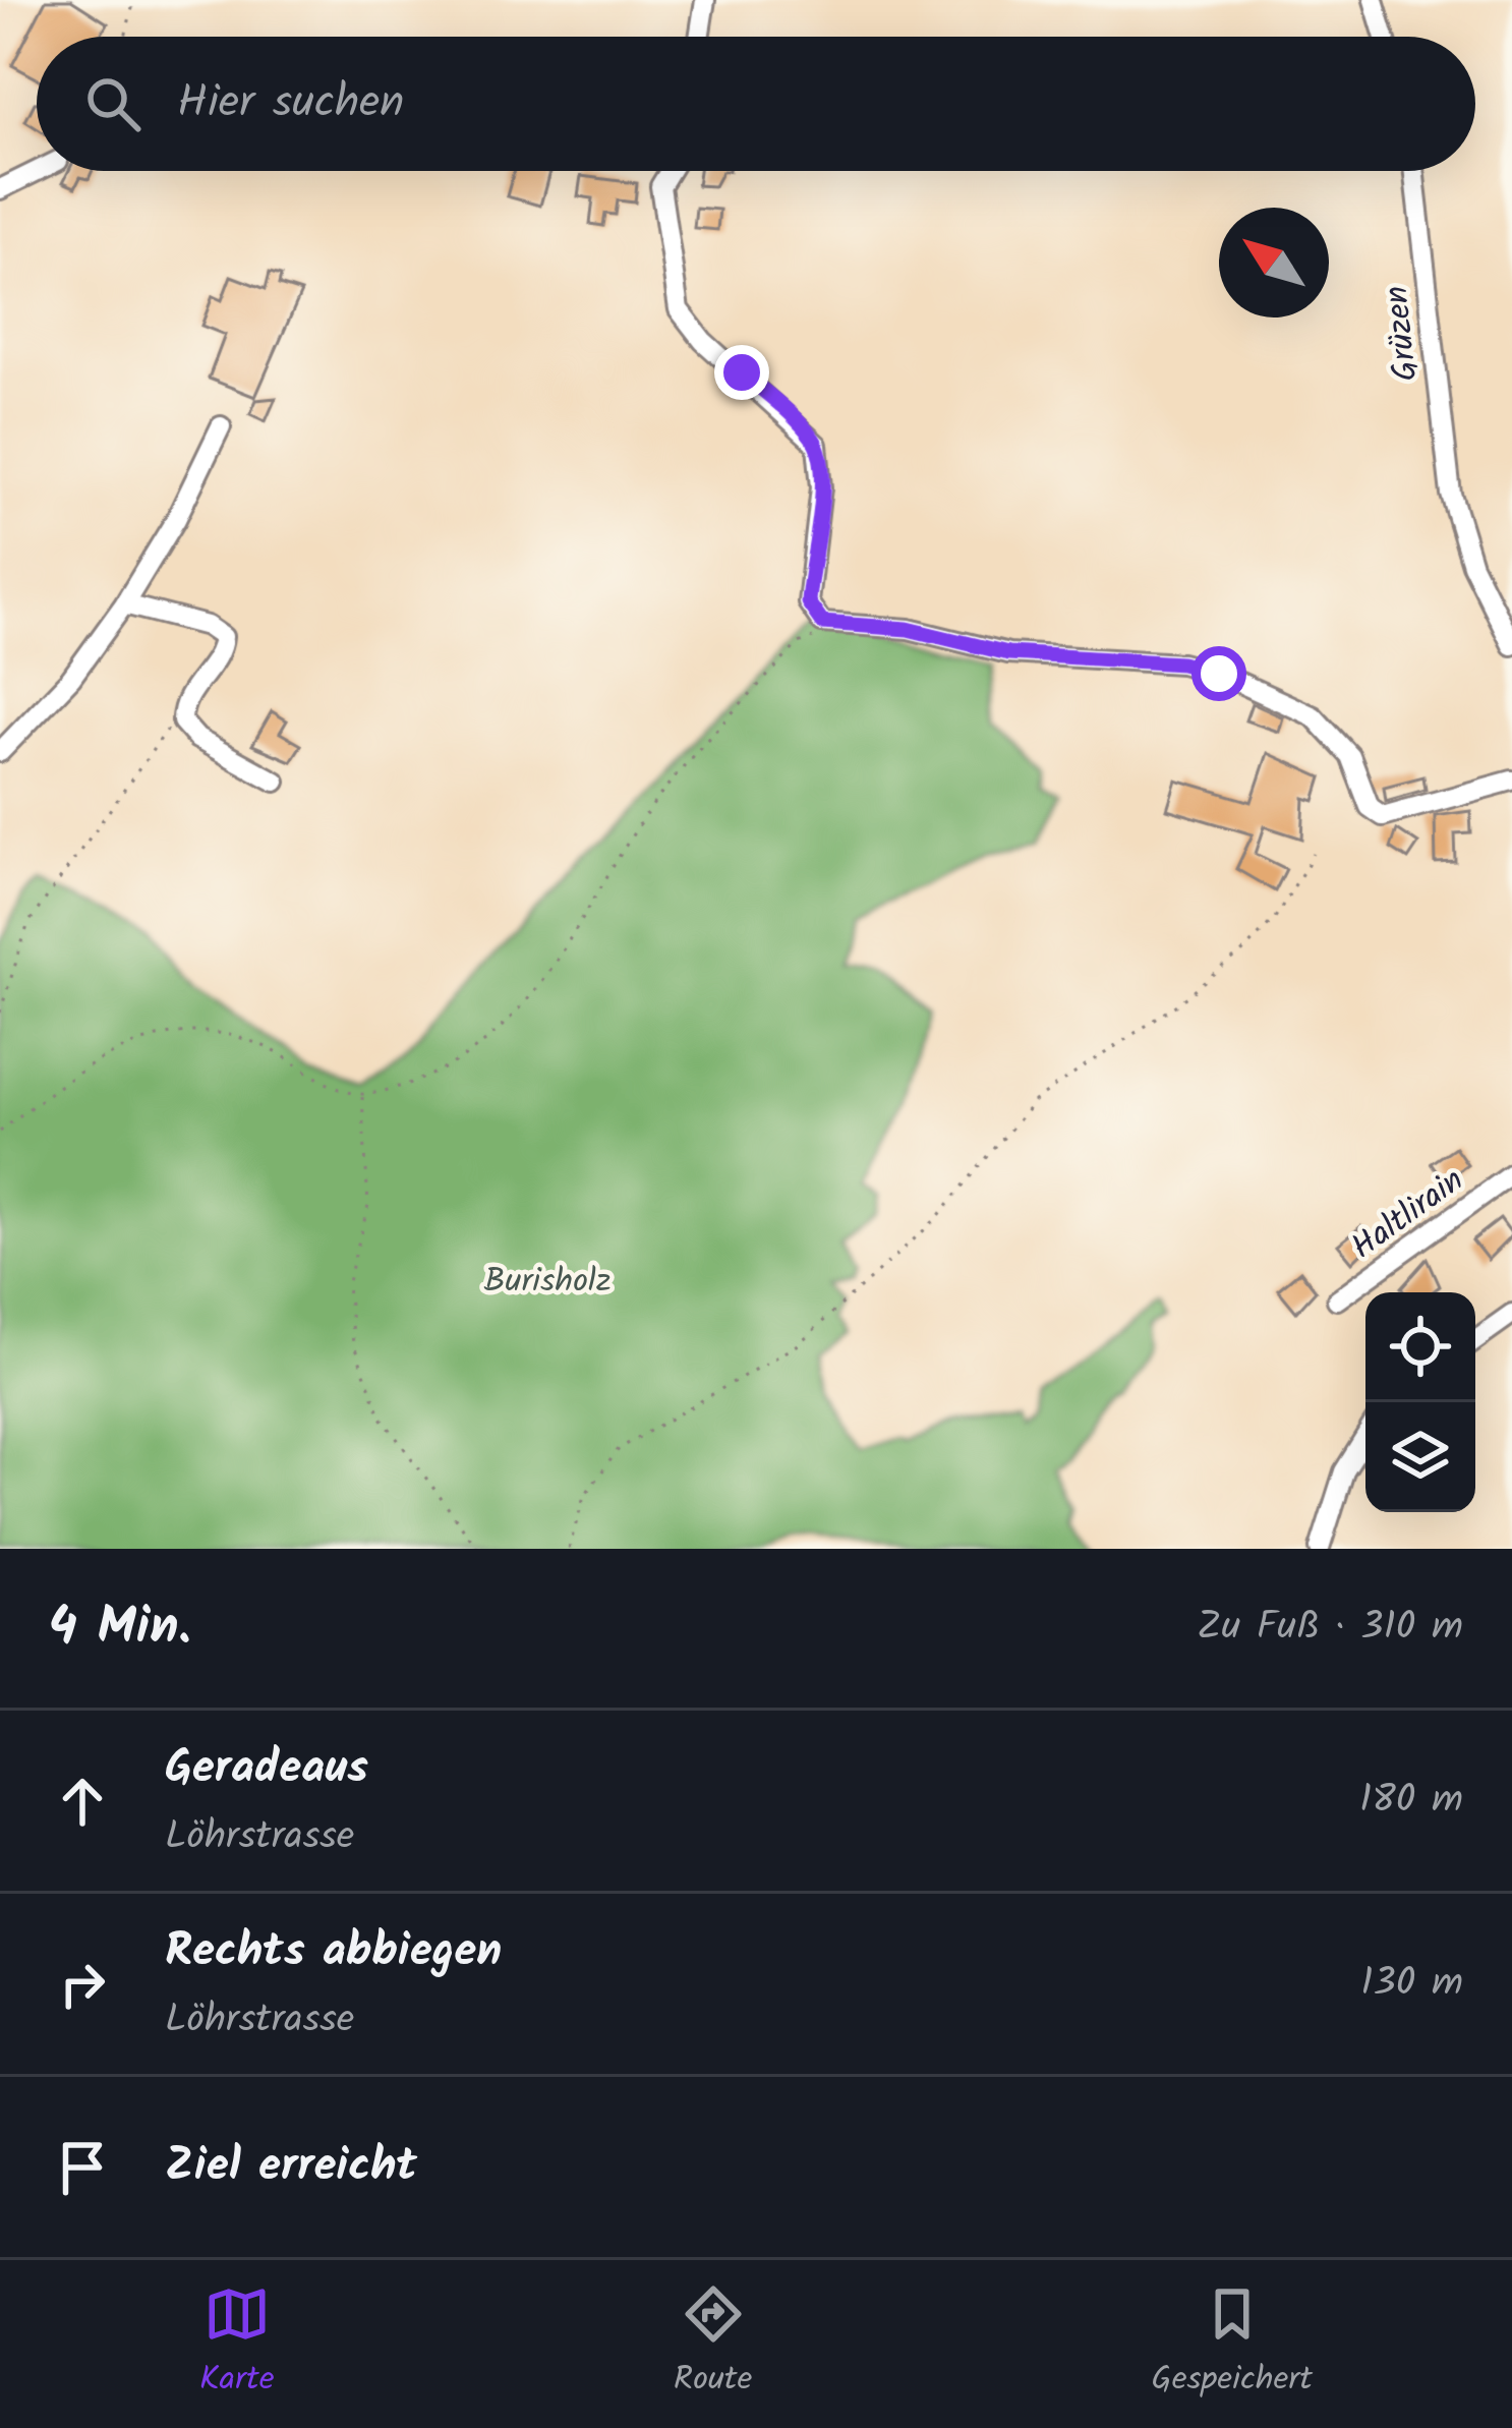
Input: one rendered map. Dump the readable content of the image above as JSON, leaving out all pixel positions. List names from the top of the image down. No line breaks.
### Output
{"streets":{"street":["Grüzen","Haltlirain"]},"parks":["Burisholz"],"north":"top left","page":{"search":"Hier suchen","heading":["4 Min.","Zu Fuß · 310 m"],"list":[["Geradeaus","Löhrstrasse","180 m"],["Rechts abbiegen","Löhrstrasse","130 m"],"Ziel erreicht"],"nav":["Karte","Route","Gespeichert"]}}
